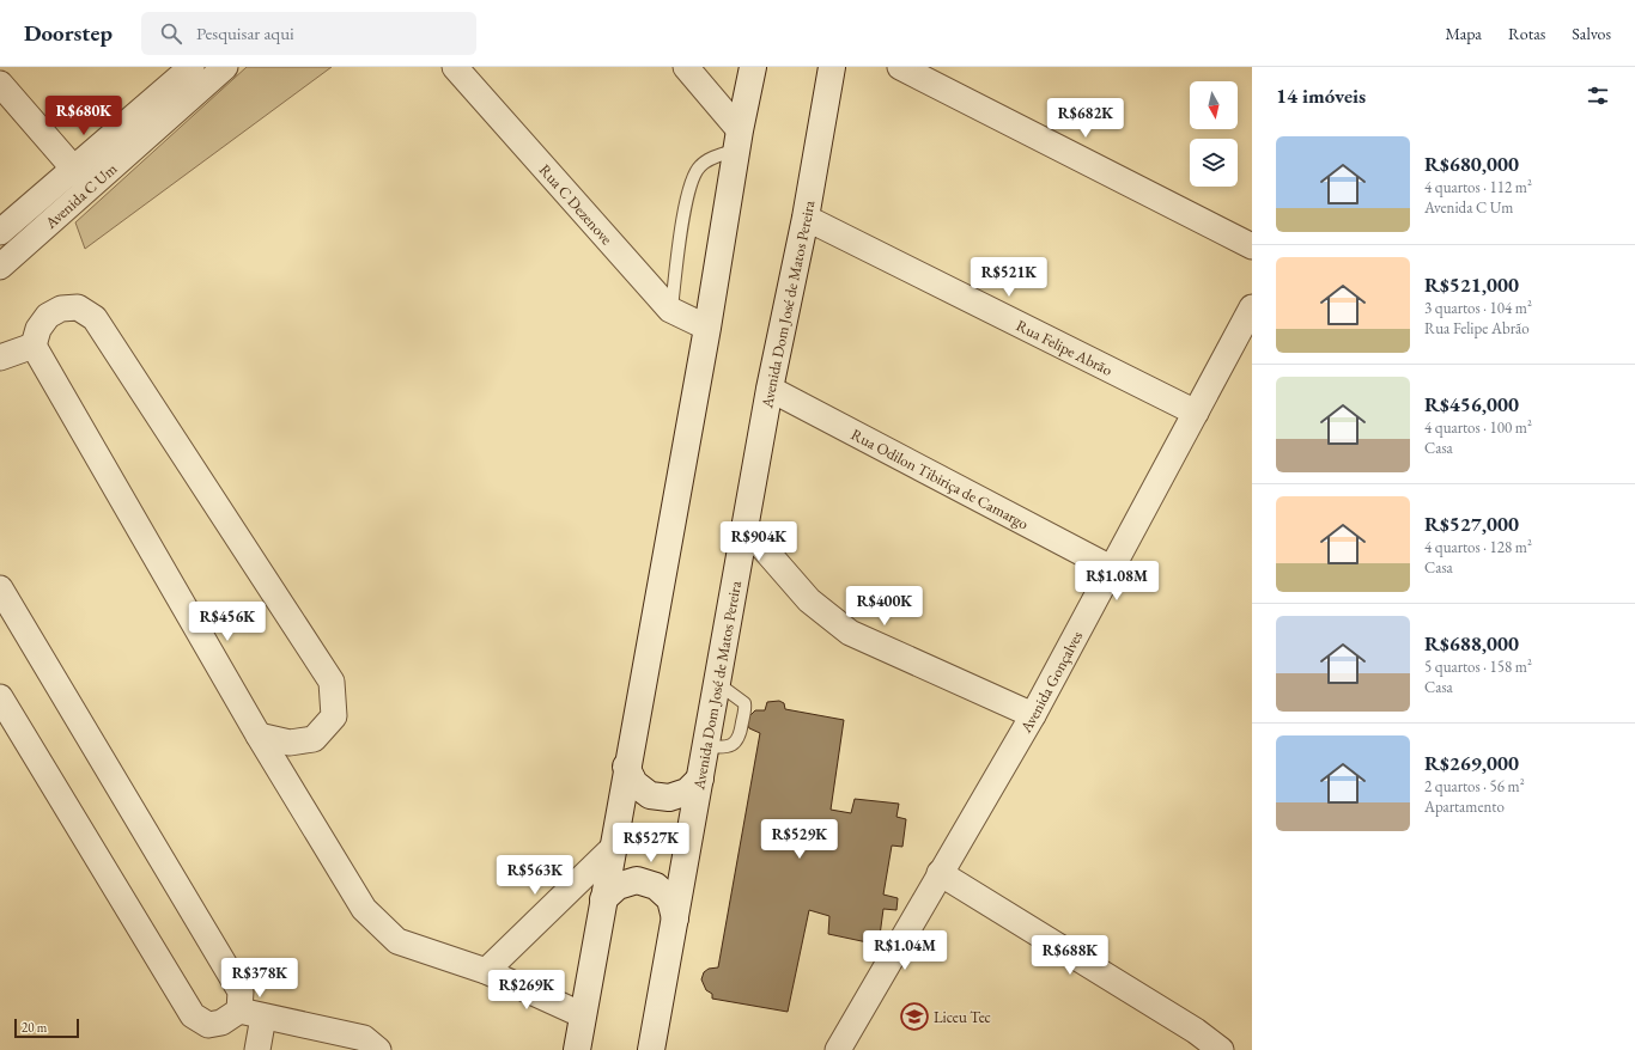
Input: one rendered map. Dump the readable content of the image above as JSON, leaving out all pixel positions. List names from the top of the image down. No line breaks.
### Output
{"streets":{"main road":["Avenida Dom José de Matos Pereira"],"street":["Avenida C Um","Rua C Dezenove","Rua Felipe Abrão","Rua Odilon Tibiriça de Camargo","Avenida Gonçalves"]},"crossings":[["Avenida Dom José de Matos Pereira","Rua Felipe Abrão"],["Avenida Dom José de Matos Pereira","Rua Odilon Tibiriça de Camargo"],["Rua Felipe Abrão","Avenida Gonçalves"],["Rua Odilon Tibiriça de Camargo","Avenida Gonçalves"]],"places":{"school or university":["Liceu Tec"]},"scale_bar":"20 m","north":"bottom","page":{"header":"Doorstep","search":"Pesquisar aqui","nav":["Mapa","Rotas","Salvos"],"heading":"14 imóveis","price":["R$680K","R$682K","R$521K","R$904K","R$1.08M","R$400K","R$456K","R$529K","R$527K","R$563K","R$1.04M","R$688K","R$378K","R$269K"],"list":[{"name":"R$680,000","note":"4 quartos · 112 m² · Avenida C Um"},{"name":"R$521,000","note":"3 quartos · 104 m² · Rua Felipe Abrão"},{"name":"R$456,000","note":"4 quartos · 100 m² · Casa"},{"name":"R$527,000","note":"4 quartos · 128 m² · Casa"},{"name":"R$688,000","note":"5 quartos · 158 m² · Casa"},{"name":"R$269,000","note":"2 quartos · 56 m² · Apartamento"}],"scale":"20 m"}}
